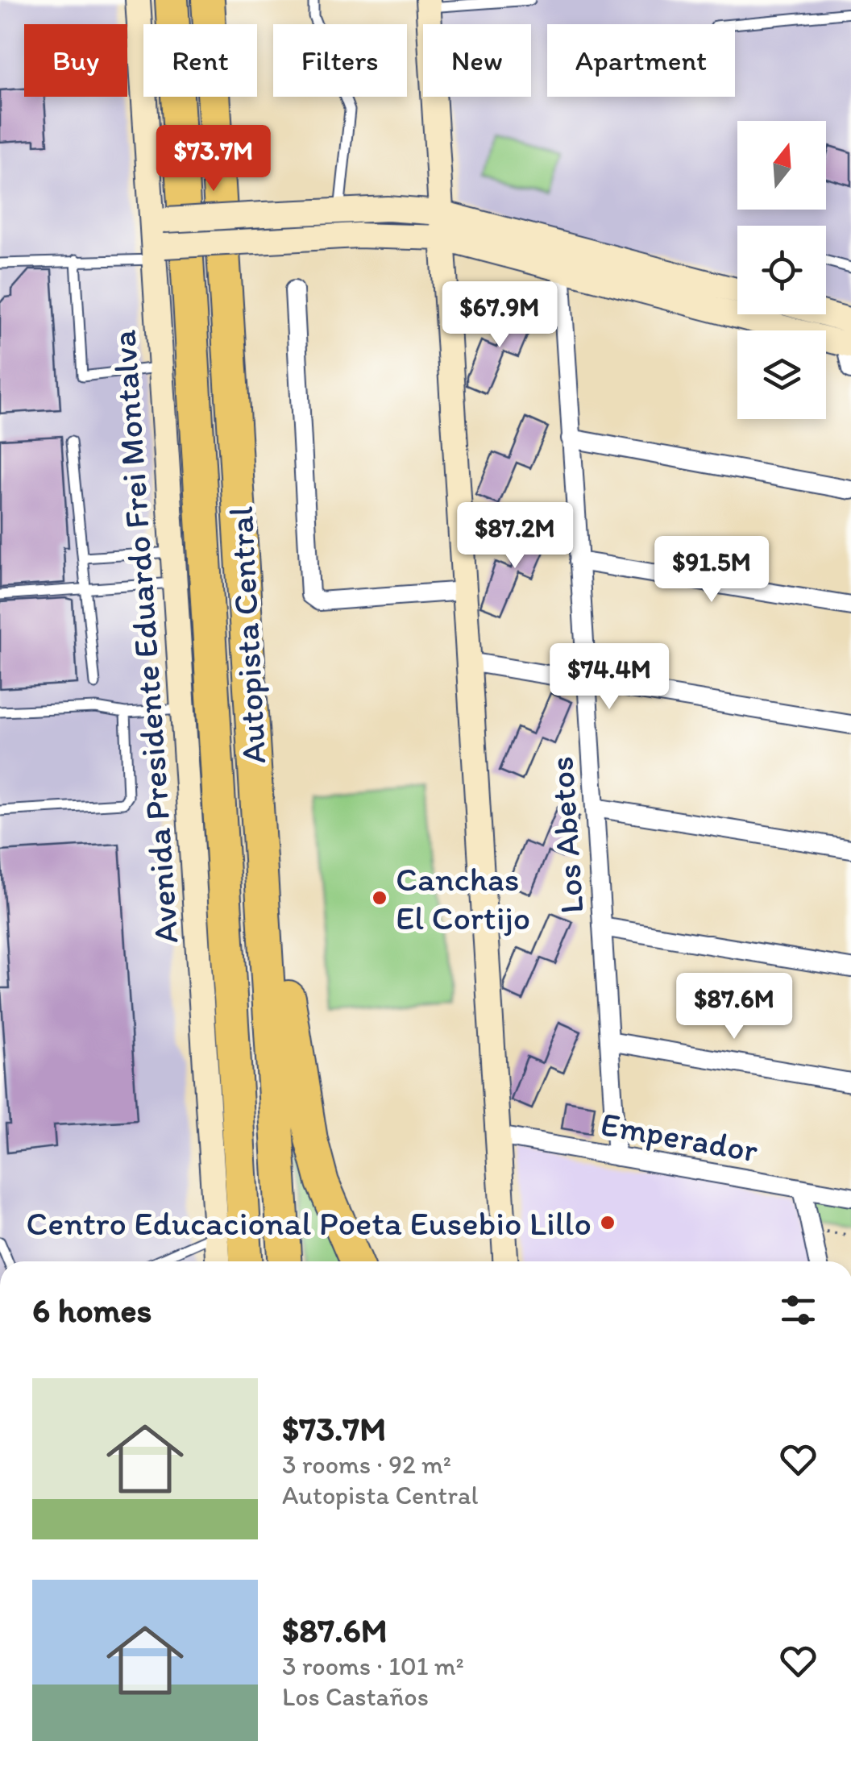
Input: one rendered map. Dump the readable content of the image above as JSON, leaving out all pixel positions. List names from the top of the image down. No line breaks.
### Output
{"streets":{"highway":["Autopista Central"],"main road":["Avenida Presidente Eduardo Frei Montalva"],"street":["Los Abetos","Emperador"]},"crossings":[["Los Abetos","Emperador"]],"places":["Canchas El Cortijo","Centro Educacional Poeta Eusebio Lillo"],"north":"top","page":{"chip":["Buy","Rent","Filters","New","Apartment"],"price":["$73.7M","$67.9M","$87.2M","$91.5M","$74.4M","$87.6M"],"heading":"6 homes","list":[{"name":"$73.7M","note":"3 rooms · 92 m² · Autopista Central"},{"name":"$87.6M","note":"3 rooms · 101 m² · Los Castaños"}]}}
